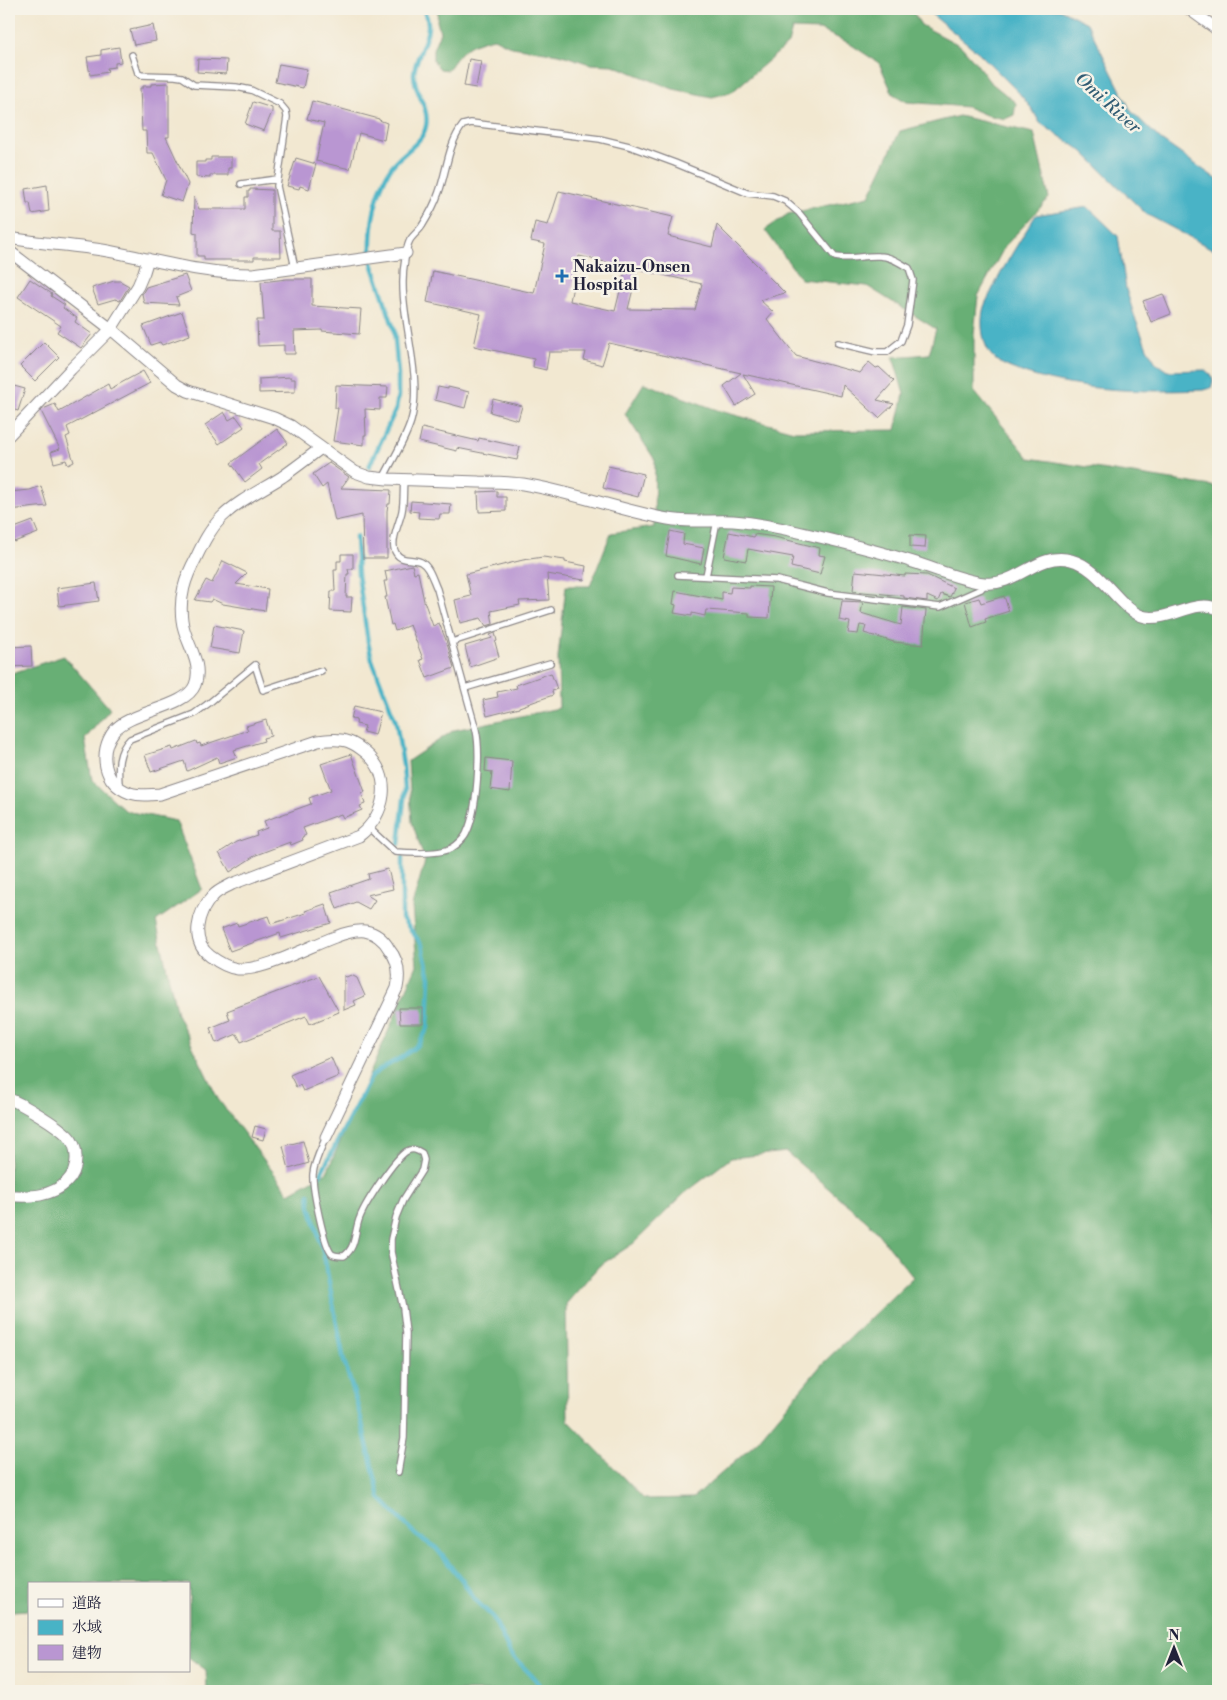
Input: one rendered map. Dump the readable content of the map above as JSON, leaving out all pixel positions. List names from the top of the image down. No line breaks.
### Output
{"water":["Omi River"],"places":{"health":["Nakaizu-Onsen Hospital"]},"legend":["道路","水域","建物"],"north":"top"}
